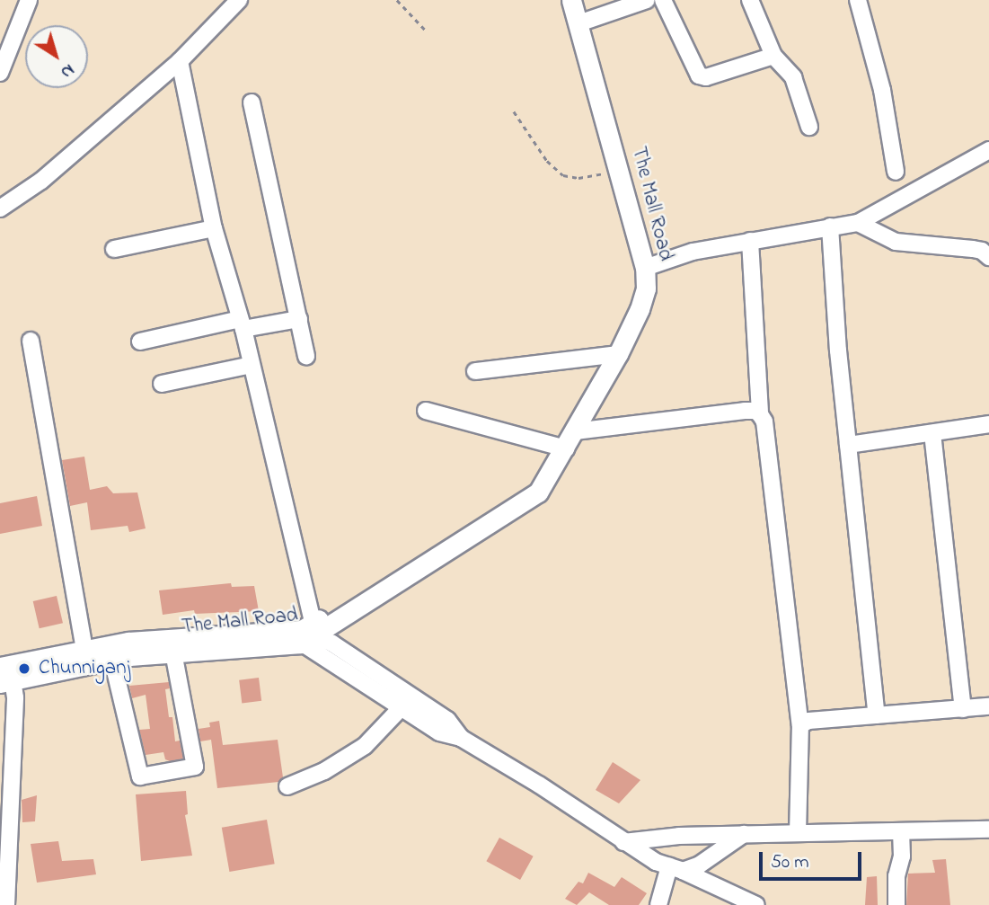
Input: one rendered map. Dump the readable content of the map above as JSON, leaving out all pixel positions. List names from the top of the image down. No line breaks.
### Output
{"streets":{"main road":["The Mall Road"]},"places":["Chunniganj"],"scale_bar":"50 m","north":"bottom right"}
